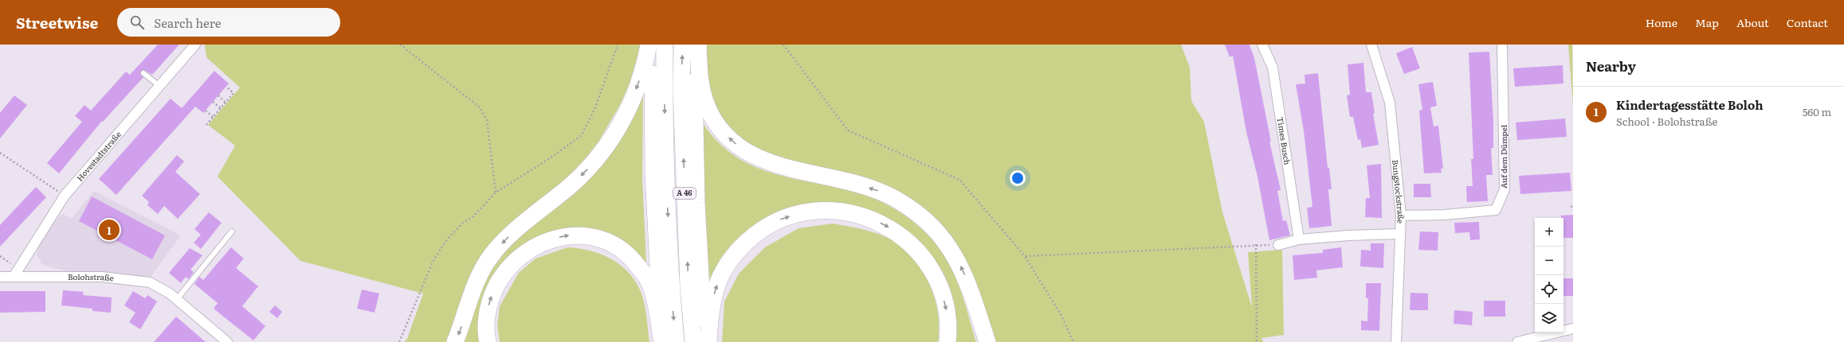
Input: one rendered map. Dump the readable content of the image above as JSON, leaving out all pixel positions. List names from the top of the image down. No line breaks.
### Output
{"streets":{"highway":["A 46"],"street":["Times Busch","Hovestadtstraße","Auf dem Dümpel","Bungstockstraße","Bolohstraße"]},"crossings":[["Hovestadtstraße","Bolohstraße"],["Auf dem Dümpel","Bungstockstraße"]],"page":{"header":"Streetwise","search":"Search here","nav":["Home","Map","About","Contact"],"heading":"Nearby","list":[{"mark":"1","name":"Kindertagesstätte Boloh","note":"School · Bolohstraße","value":"560 m"}],"map_buttons":["+","−"],"pins":"1"}}
